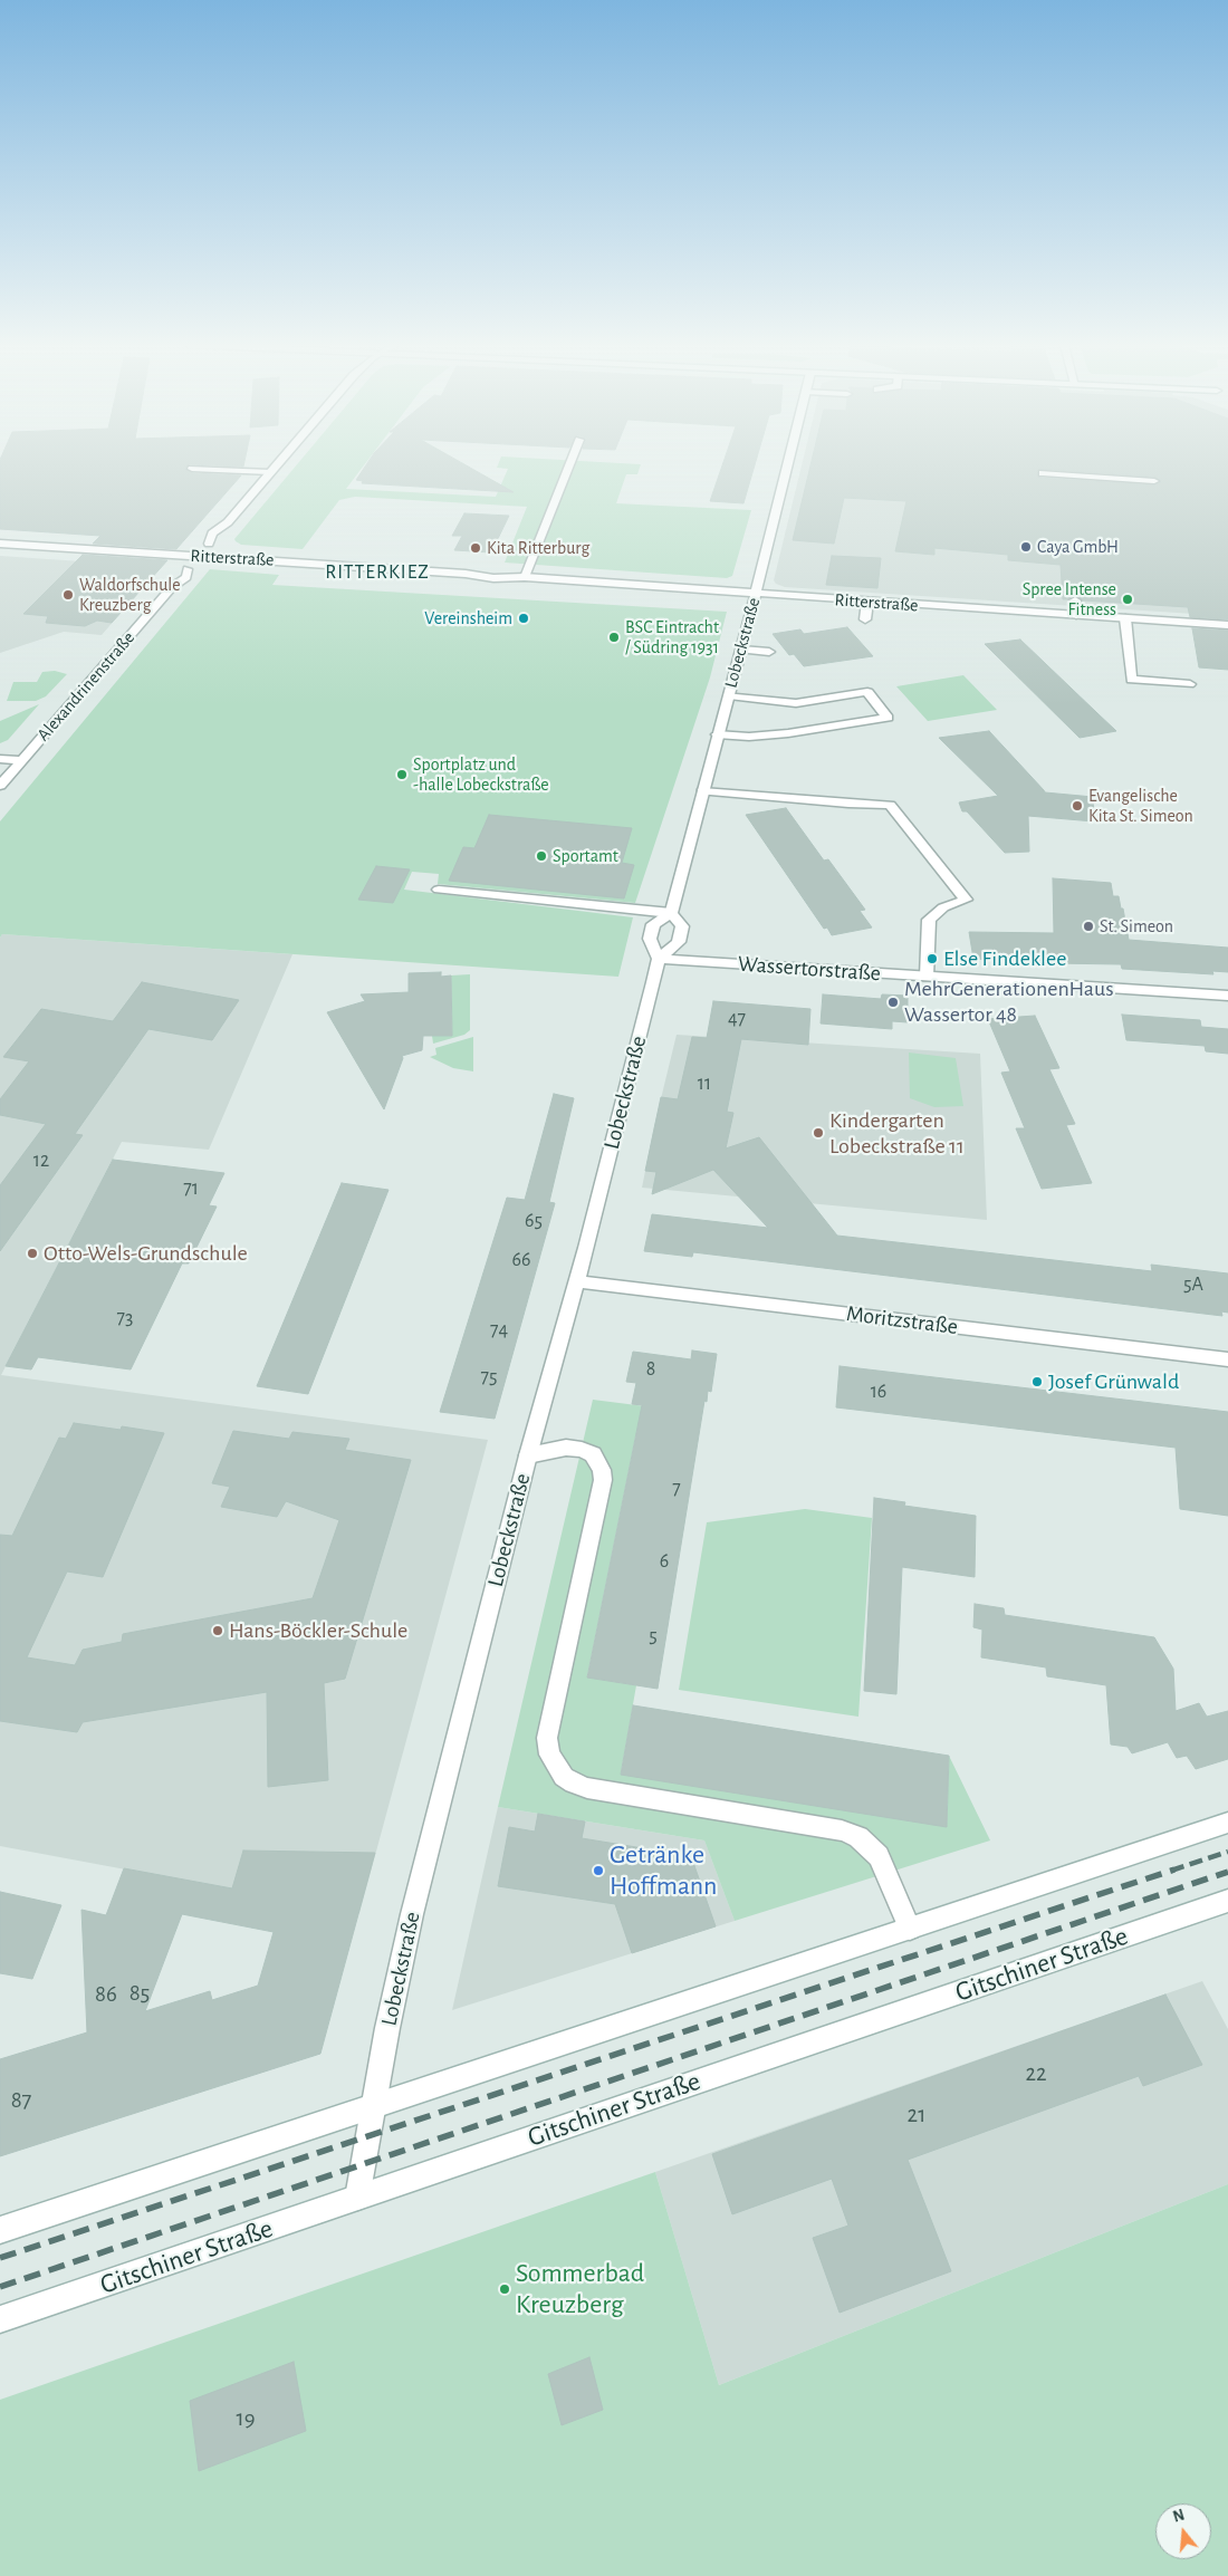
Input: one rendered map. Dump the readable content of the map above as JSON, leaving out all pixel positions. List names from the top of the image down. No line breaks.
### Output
{"streets":{"street":["Ritterstraße","Lobeckstraße","Alexandrinenstraße","Wassertorstraße","Moritzstraße","Gitschiner Straße"]},"crossings":[["Ritterstraße","Lobeckstraße"],["Ritterstraße","Alexandrinenstraße"],["Lobeckstraße","Wassertorstraße"],["Lobeckstraße","Moritzstraße"],["Lobeckstraße","Gitschiner Straße"]],"districts":["RITTERKIEZ"],"places":["Caya GmbH‍","Kita Ritterburg","Waldorfschule Kreuzberg","Spree Intense Fitness","Vereinsheim","BSC Eintracht / Südring 1931","Sportplatz und -halle Lobeckstraße","Evangelische Kita St. Simeon","Sportamt","St. Simeon","Else Findeklee","MehrGenerationenHaus Wassertor 48","Kindergarten Lobeckstraße 11","Otto-Wels-Grundschule","Josef Grünwald","Hans-Böckler-Schule","Getränke Hoffmann","Sommerbad Kreuzberg"],"house_numbers":["47","11","12","71","65","66","5A","73","74","8","75","16","7","6","5","85","86","22","87","21","19"],"north":"top"}
